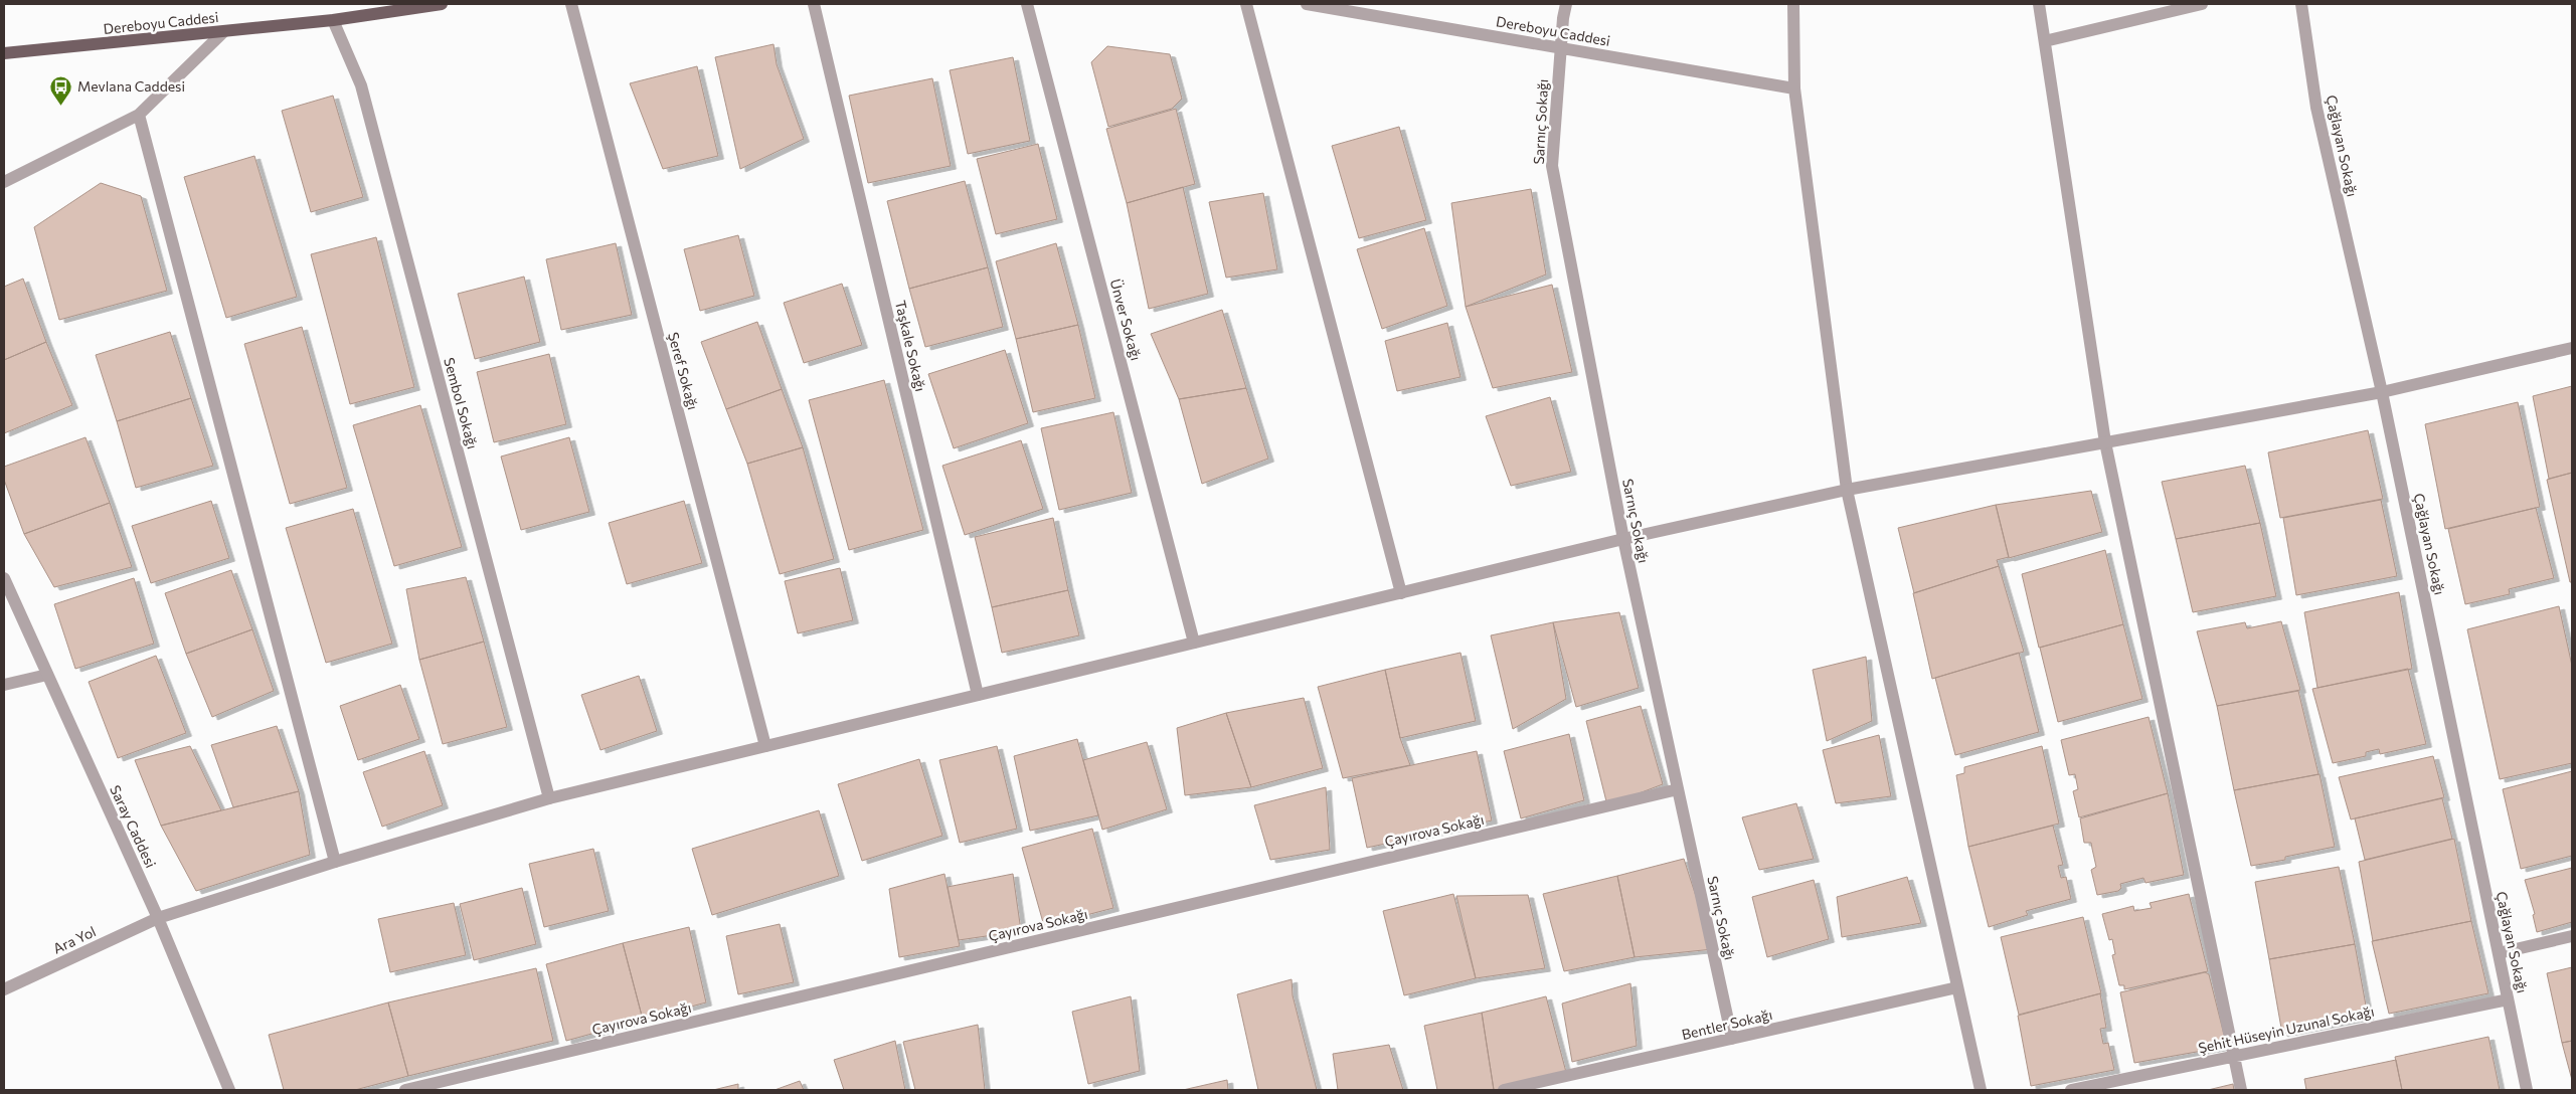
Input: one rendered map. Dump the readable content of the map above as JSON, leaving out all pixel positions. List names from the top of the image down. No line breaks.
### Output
{"streets":{"main road":["Dereboyu Caddesi"],"street":["Sarnıç Sokağı","Çağlayan Sokağı","Ünver Sokağı","Taşkale Sokağı","Şeref Sokağı","Sembol Sokağı","Saray Caddesi","Çayırova Sokağı","Ara Yol","Bentler Sokağı","Şehit Hüseyin Uzunal Sokağı"]},"crossings":[["Dereboyu Caddesi","Sarnıç Sokağı"],["Dereboyu Caddesi","Sembol Sokağı"],["Sarnıç Sokağı","Çayırova Sokağı"],["Sarnıç Sokağı","Ara Yol"],["Sarnıç Sokağı","Bentler Sokağı"],["Çağlayan Sokağı","Ara Yol"],["Çağlayan Sokağı","Şehit Hüseyin Uzunal Sokağı"],["Ünver Sokağı","Ara Yol"],["Taşkale Sokağı","Ara Yol"],["Şeref Sokağı","Ara Yol"],["Sembol Sokağı","Ara Yol"],["Saray Caddesi","Ara Yol"]],"places":{"bus stop":["Mevlana Caddesi"]}}
